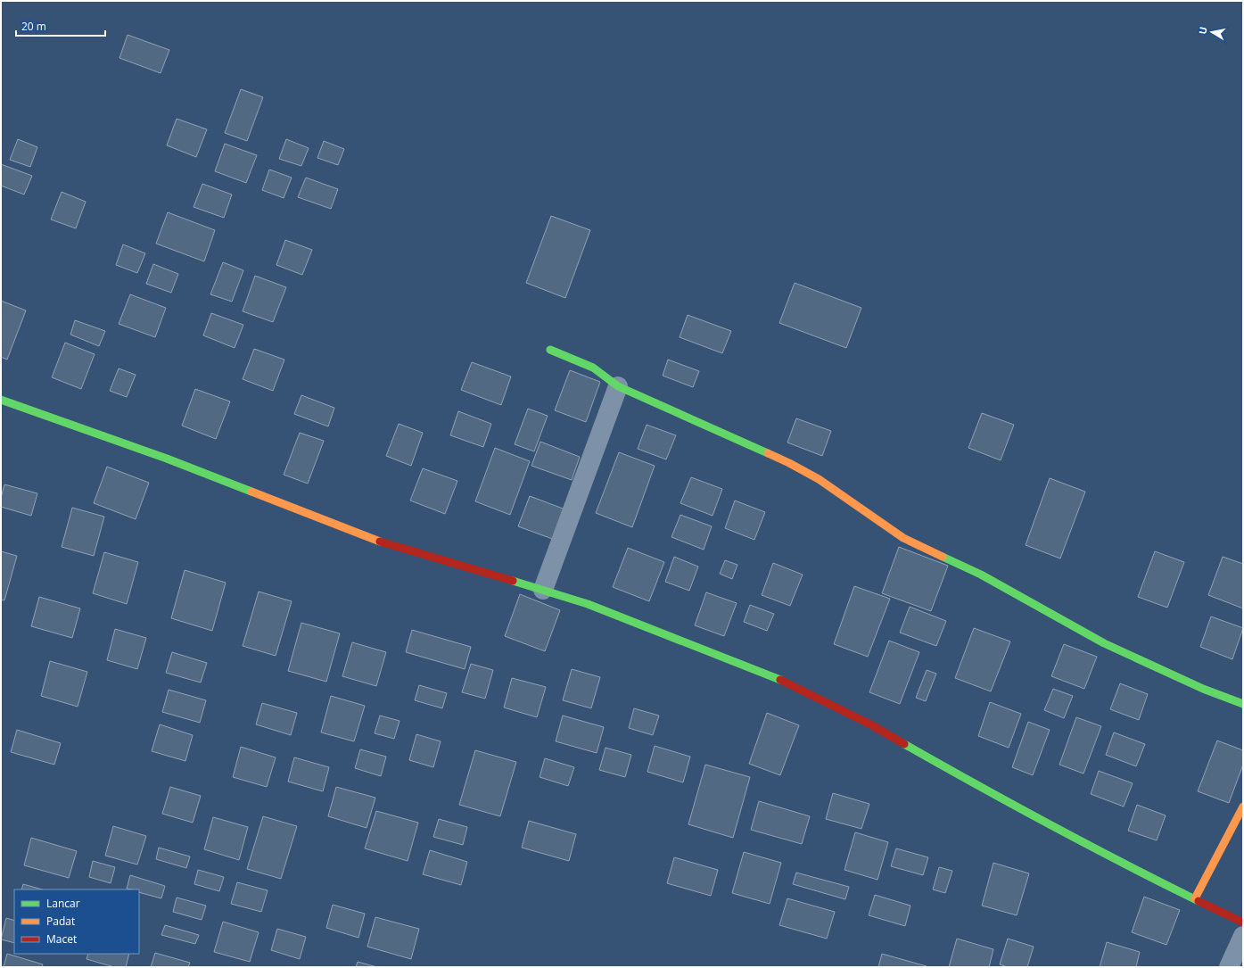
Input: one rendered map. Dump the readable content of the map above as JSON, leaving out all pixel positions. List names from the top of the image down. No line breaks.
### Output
{"legend":["Lancar","Padat","Macet"],"scale_bar":"20 m","north":"left"}
